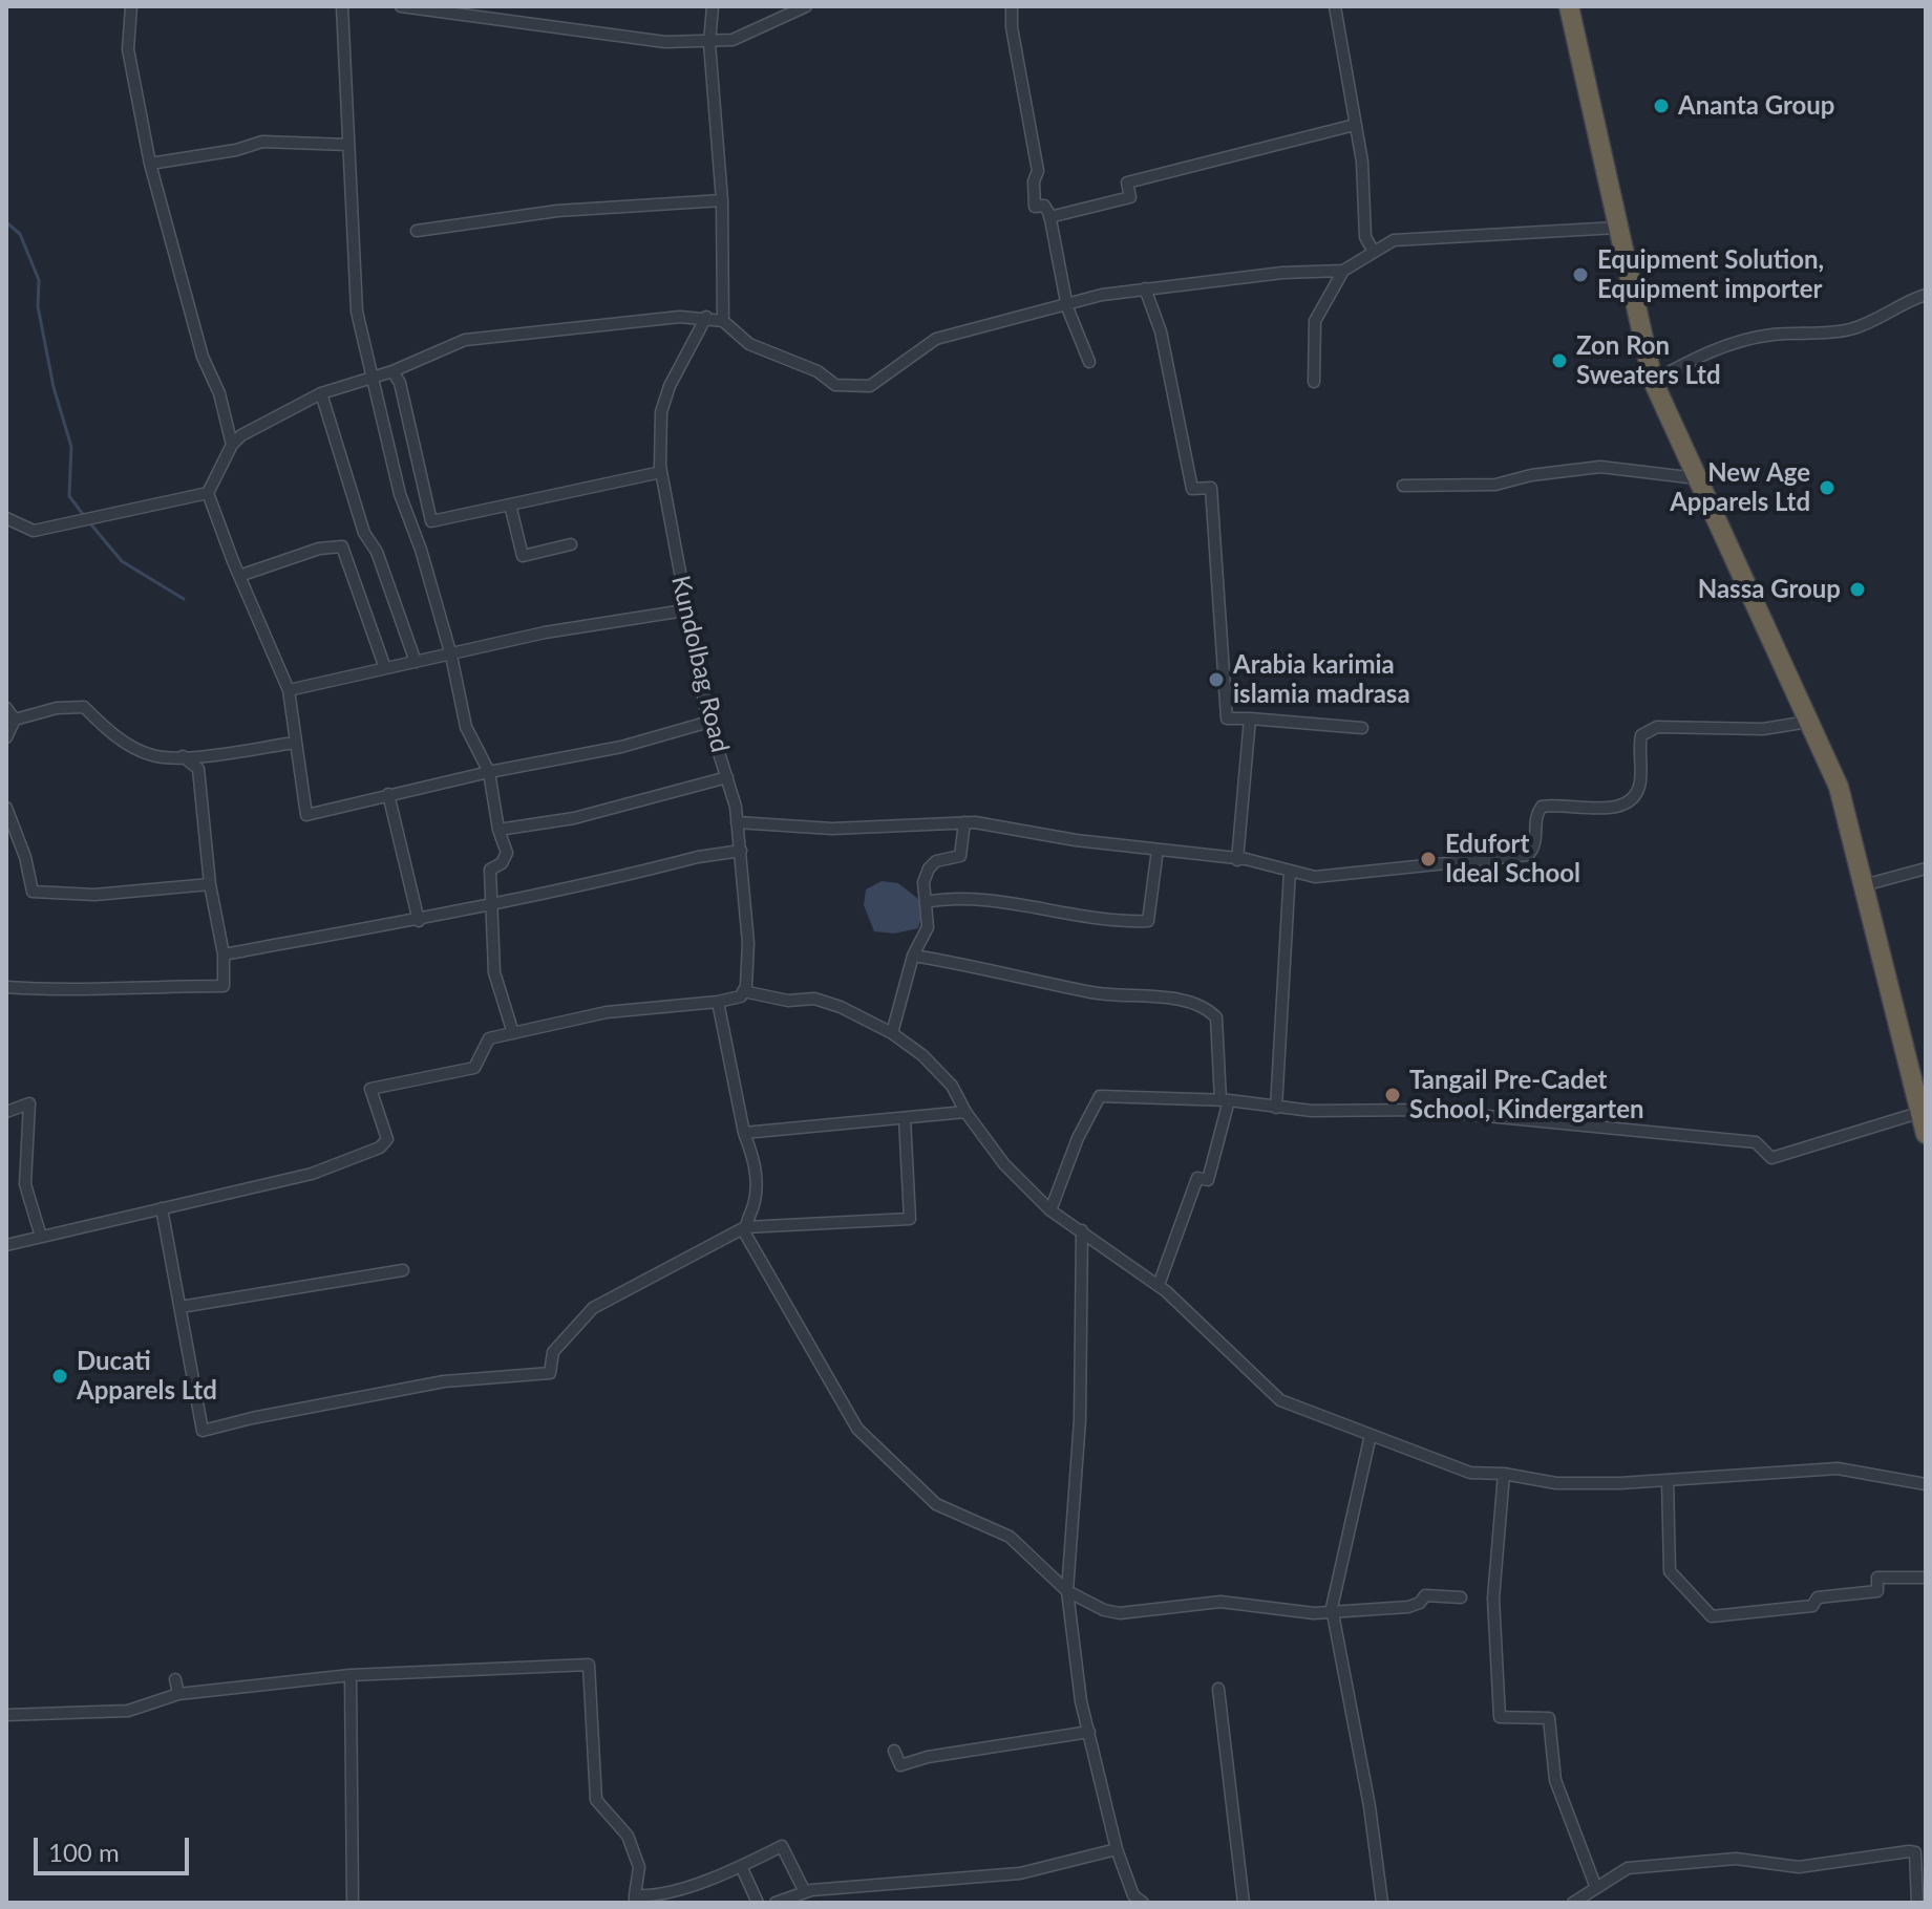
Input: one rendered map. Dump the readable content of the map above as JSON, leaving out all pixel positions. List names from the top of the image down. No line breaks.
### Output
{"streets":{"street":["Kundolbag Road"]},"places":["Ananta Group","Equipment Solution, Equipment importer","Zon Ron Sweaters Ltd","New Age Apparels Ltd","Nassa Group","Arabia karimia islamia madrasa","Edufort Ideal School","Tangail Pre-Cadet School, Kindergarten","Ducati Apparels Ltd"],"scale_bar":"100 m"}
